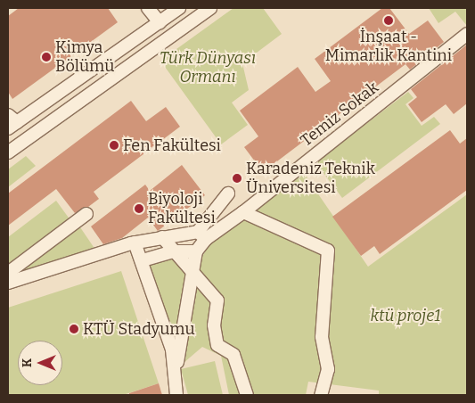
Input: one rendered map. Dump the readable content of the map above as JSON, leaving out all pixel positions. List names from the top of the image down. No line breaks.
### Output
{"streets":{"street":["Temiz Sokak"]},"parks":["Türk Dünyası Ormanı","ktü proje1"],"places":["İnşaat - Mimarlik Kantini","Kimya Bölümü","Fen Fakültesi","Karadeniz Teknik Üniversitesi","Biyoloji Fakültesi","KTÜ Stadyumu"],"north":"left"}
